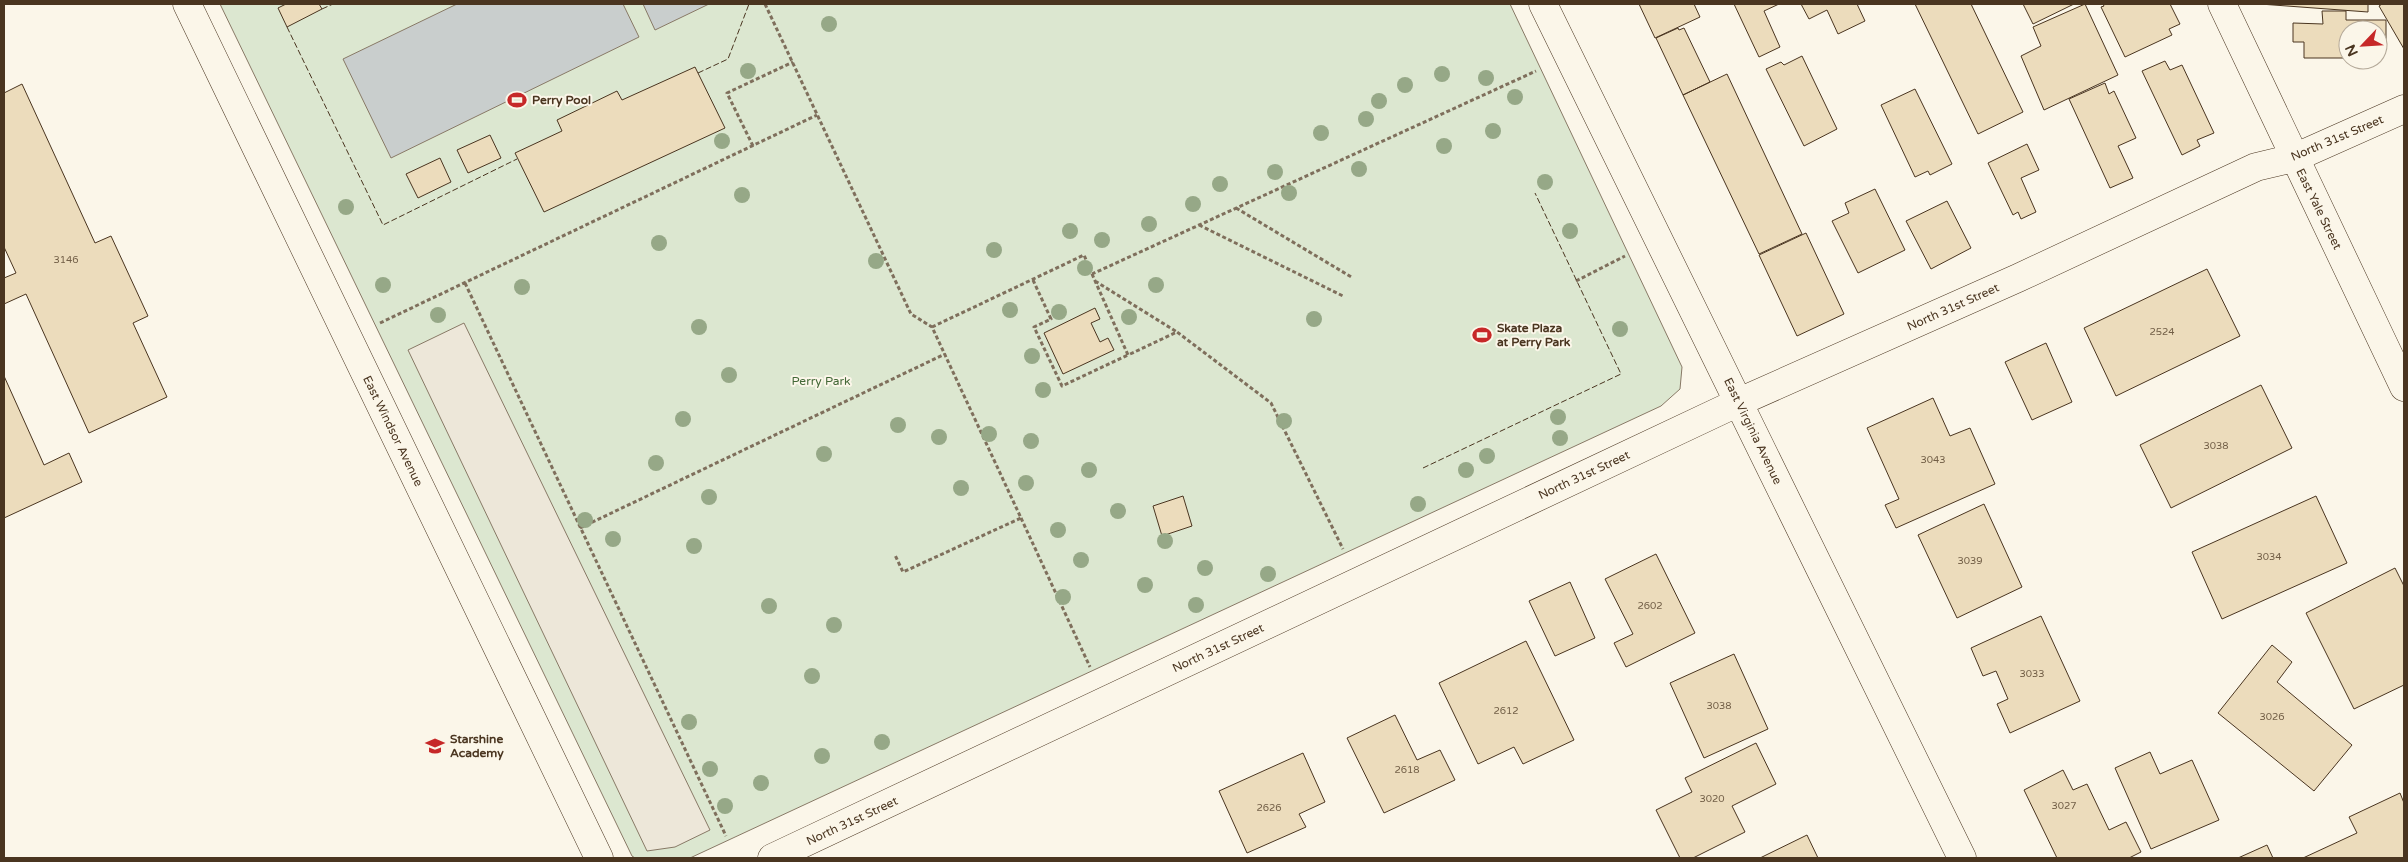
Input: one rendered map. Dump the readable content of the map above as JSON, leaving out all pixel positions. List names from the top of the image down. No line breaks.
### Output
{"streets":{"street":["North 31st Street","East Yale Street","East Windsor Avenue","East Virginia Avenue"]},"crossings":[["North 31st Street","East Yale Street"],["North 31st Street","East Virginia Avenue"]],"parks":["Perry Park"],"places":{"sports":["Perry Pool","Skate Plaza at Perry Park"],"school or university":["Starshine Academy"]},"house_numbers":["3146","2524","3038","3043","3034","3039","2602","3033","3038","2612","3026","2618","3020","3027","2626"],"north":"bottom left"}
